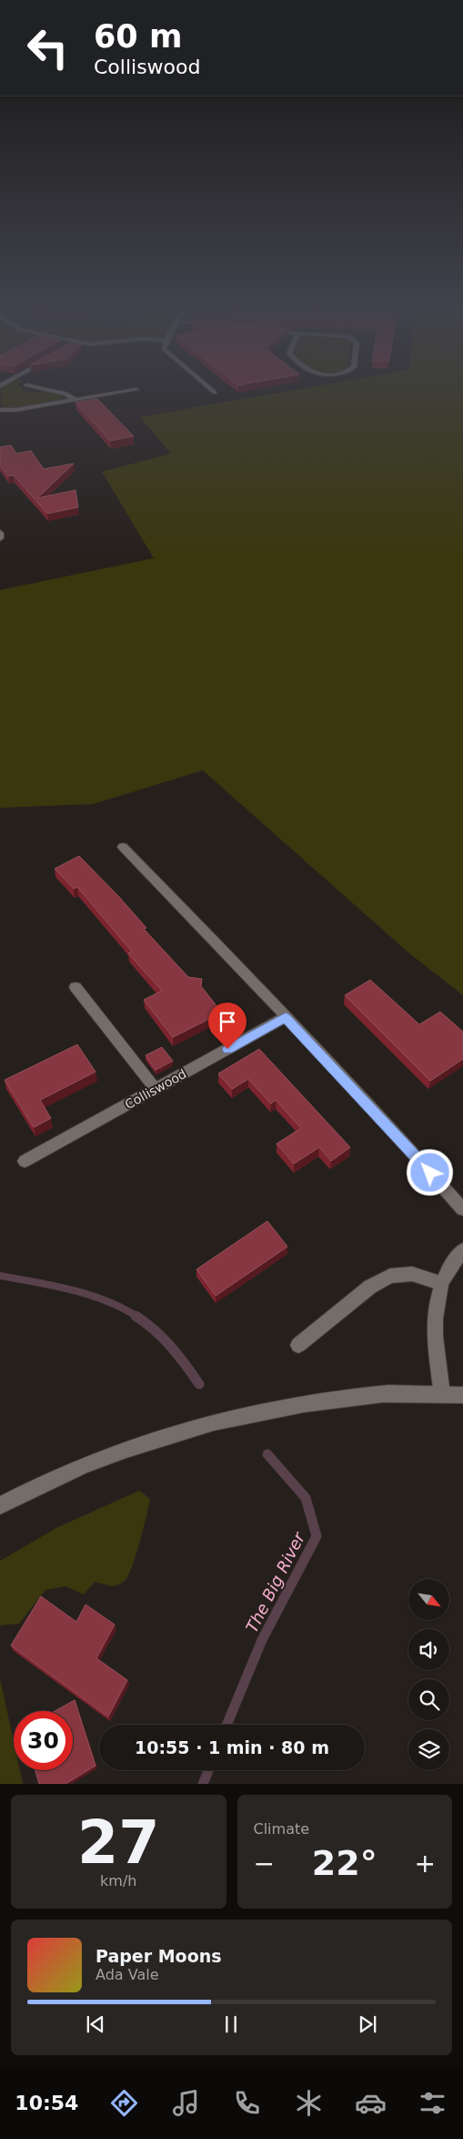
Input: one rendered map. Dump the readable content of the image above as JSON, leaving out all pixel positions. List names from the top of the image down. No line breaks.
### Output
{"streets":{"street":["Colliswood"]},"water":["The Big River"],"north":"bottom right","page":{"turn":["60 m","Colliswood"],"limit":"30","trip":"10:55 · 1 min · 80 m","tile":[["27","km/h"],"Climate"],"heat":["−","22°","+"],"song":["Paper Moons","Ada Vale"],"tabs":"10:54"}}
